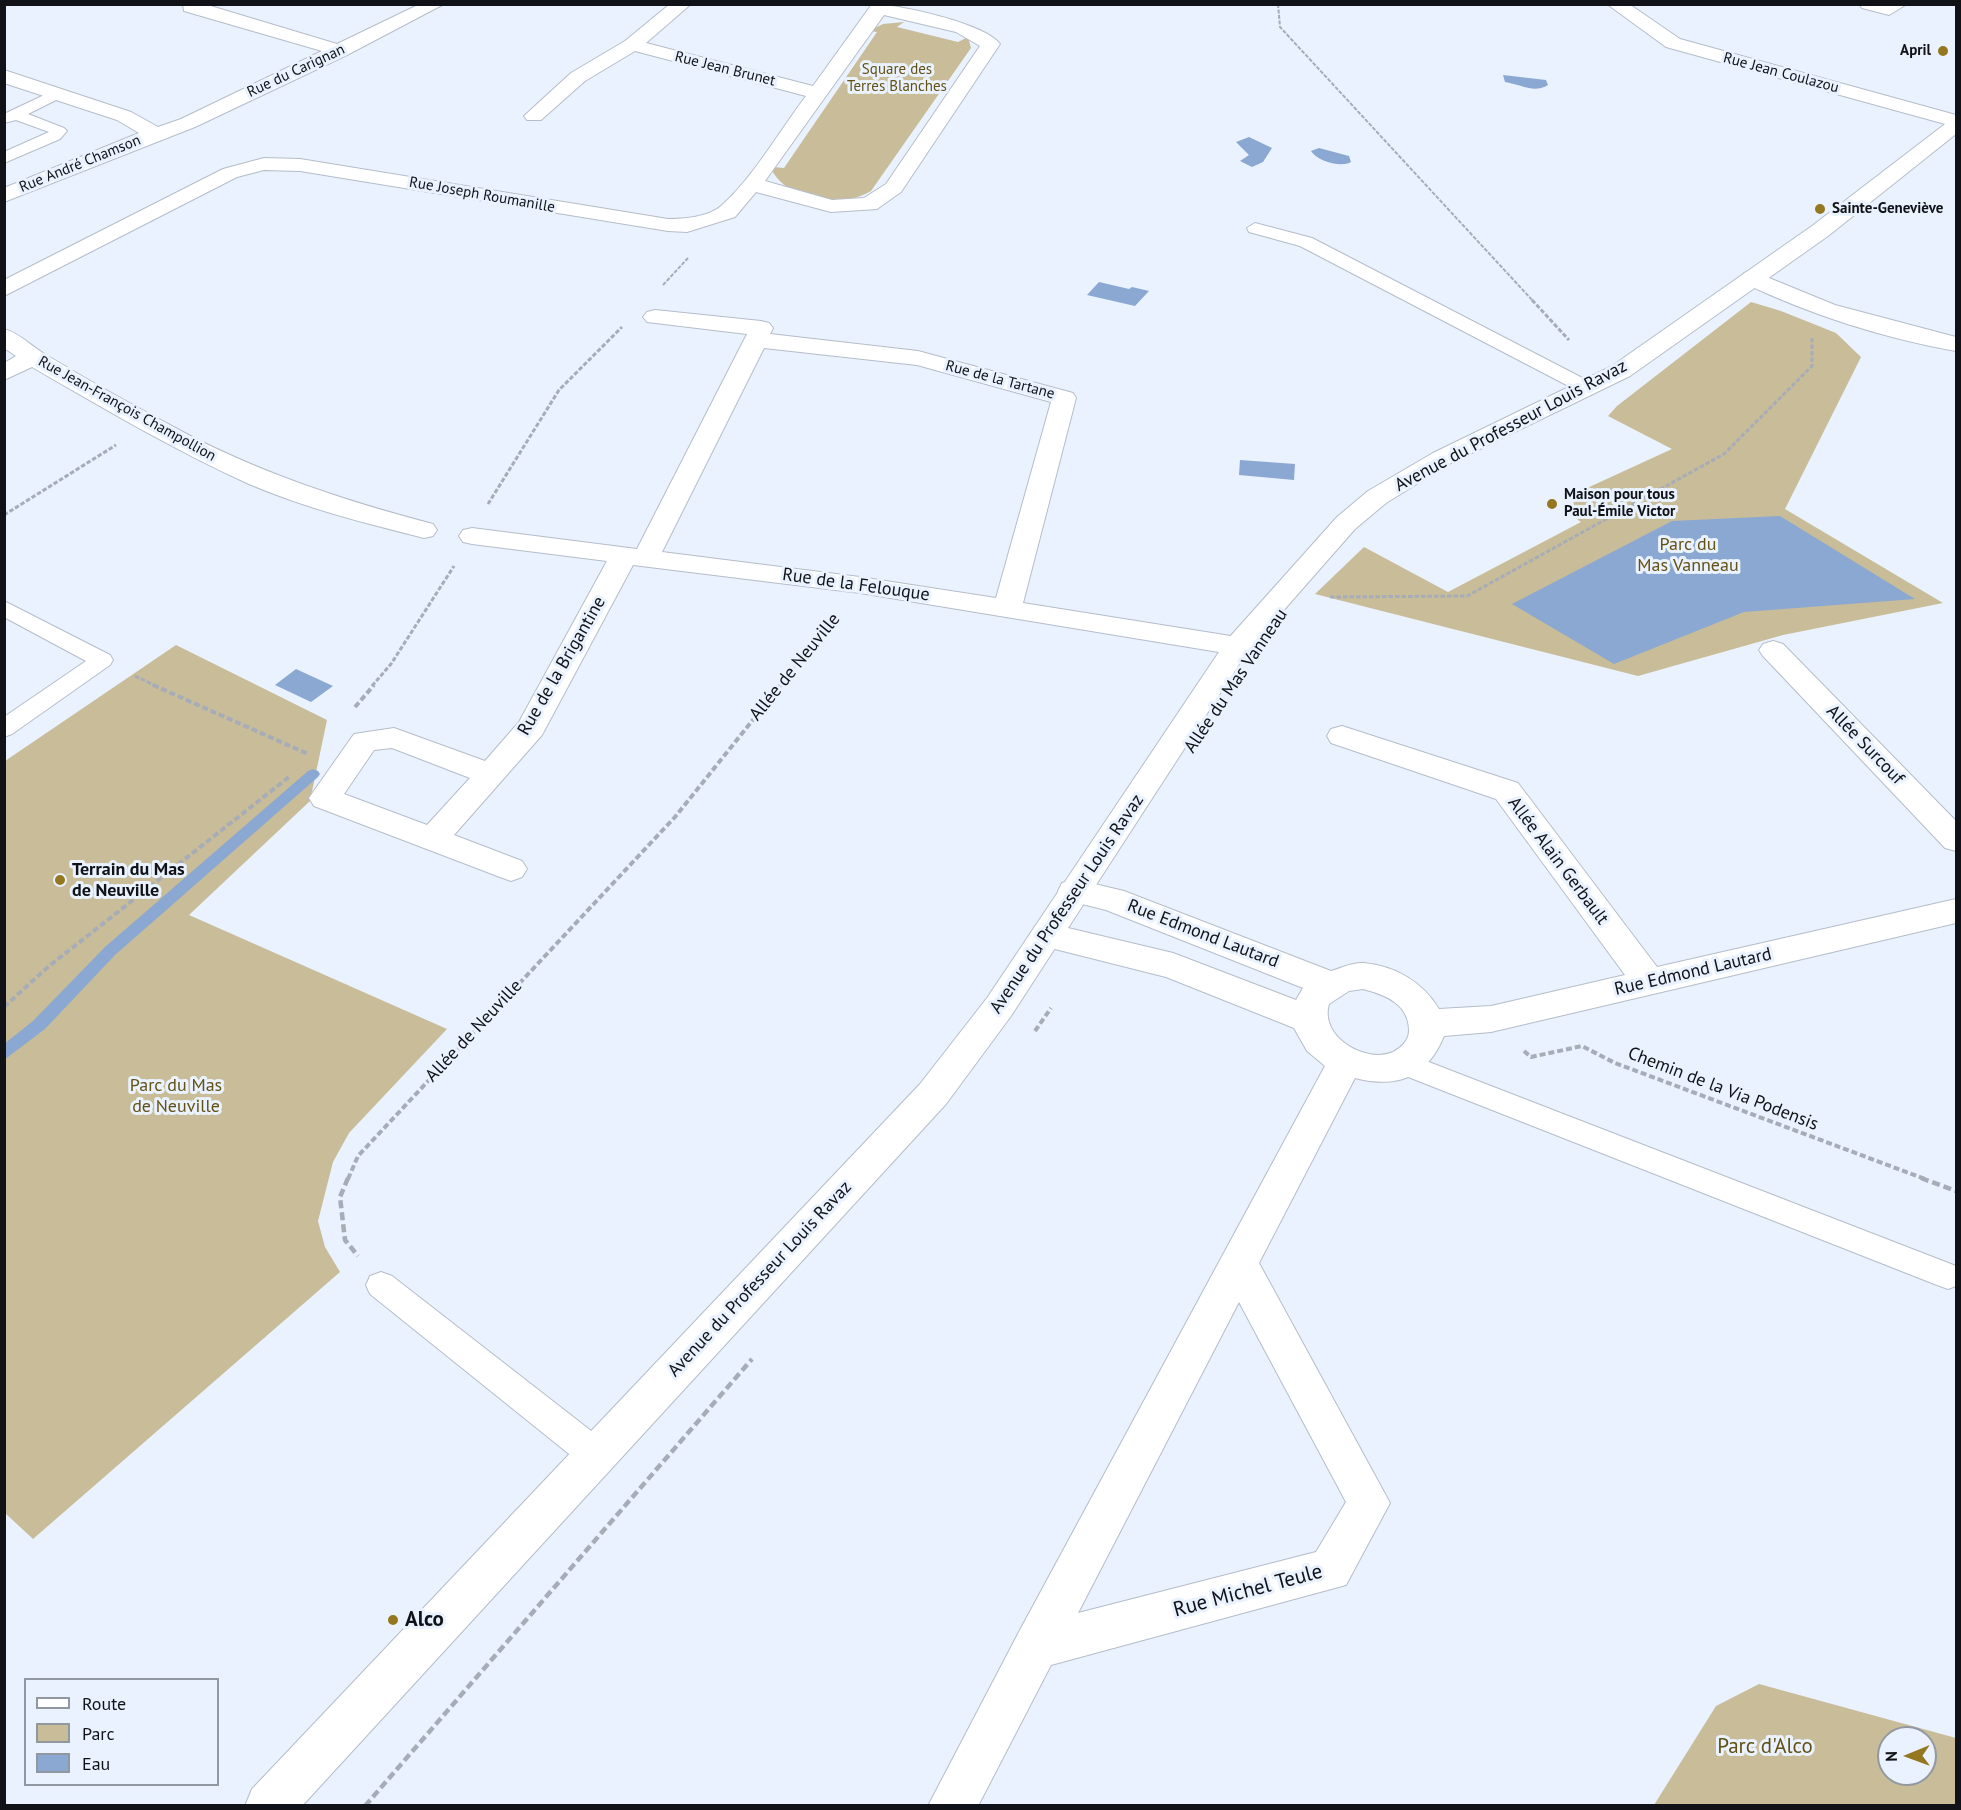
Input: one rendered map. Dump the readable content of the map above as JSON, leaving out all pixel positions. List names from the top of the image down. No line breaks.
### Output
{"streets":{"street":["Rue Jean Brunet","Rue du Carignan","Rue Jean Coulazou","Rue André Chamson","Rue Joseph Roumanille","Rue de la Tartane","Rue Jean-François Champollion","Avenue du Professeur Louis Ravaz","Rue de la Felouque","Rue de la Brigantine","Allée Surcouf","Allée Alain Gerbault","Rue Edmond Lautard","Rue Michel Teule"],"path":["Allée de Neuville","Chemin de la Via Podensis"]},"crossings":[["Rue Jean Brunet","Rue Joseph Roumanille"],["Rue du Carignan","Rue André Chamson"],["Rue Jean Coulazou","Avenue du Professeur Louis Ravaz"],["Rue de la Tartane","Rue de la Felouque"],["Avenue du Professeur Louis Ravaz","Rue de la Felouque"],["Avenue du Professeur Louis Ravaz","Rue Edmond Lautard"],["Rue de la Felouque","Rue de la Brigantine"],["Rue de la Felouque","Allée de Neuville"],["Allée Alain Gerbault","Rue Edmond Lautard"],["Rue Edmond Lautard","Chemin de la Via Podensis"]],"parks":["Square des Terres Blanches","Parc du Mas Vanneau","Parc du Mas de Neuville","Parc d'Alco"],"places":["April","Sainte-Geneviève","Maison pour tous Paul-Émile Victor","Terrain du Mas de Neuville","Alco"],"legend":["Route","Parc","Eau"],"north":"left"}
